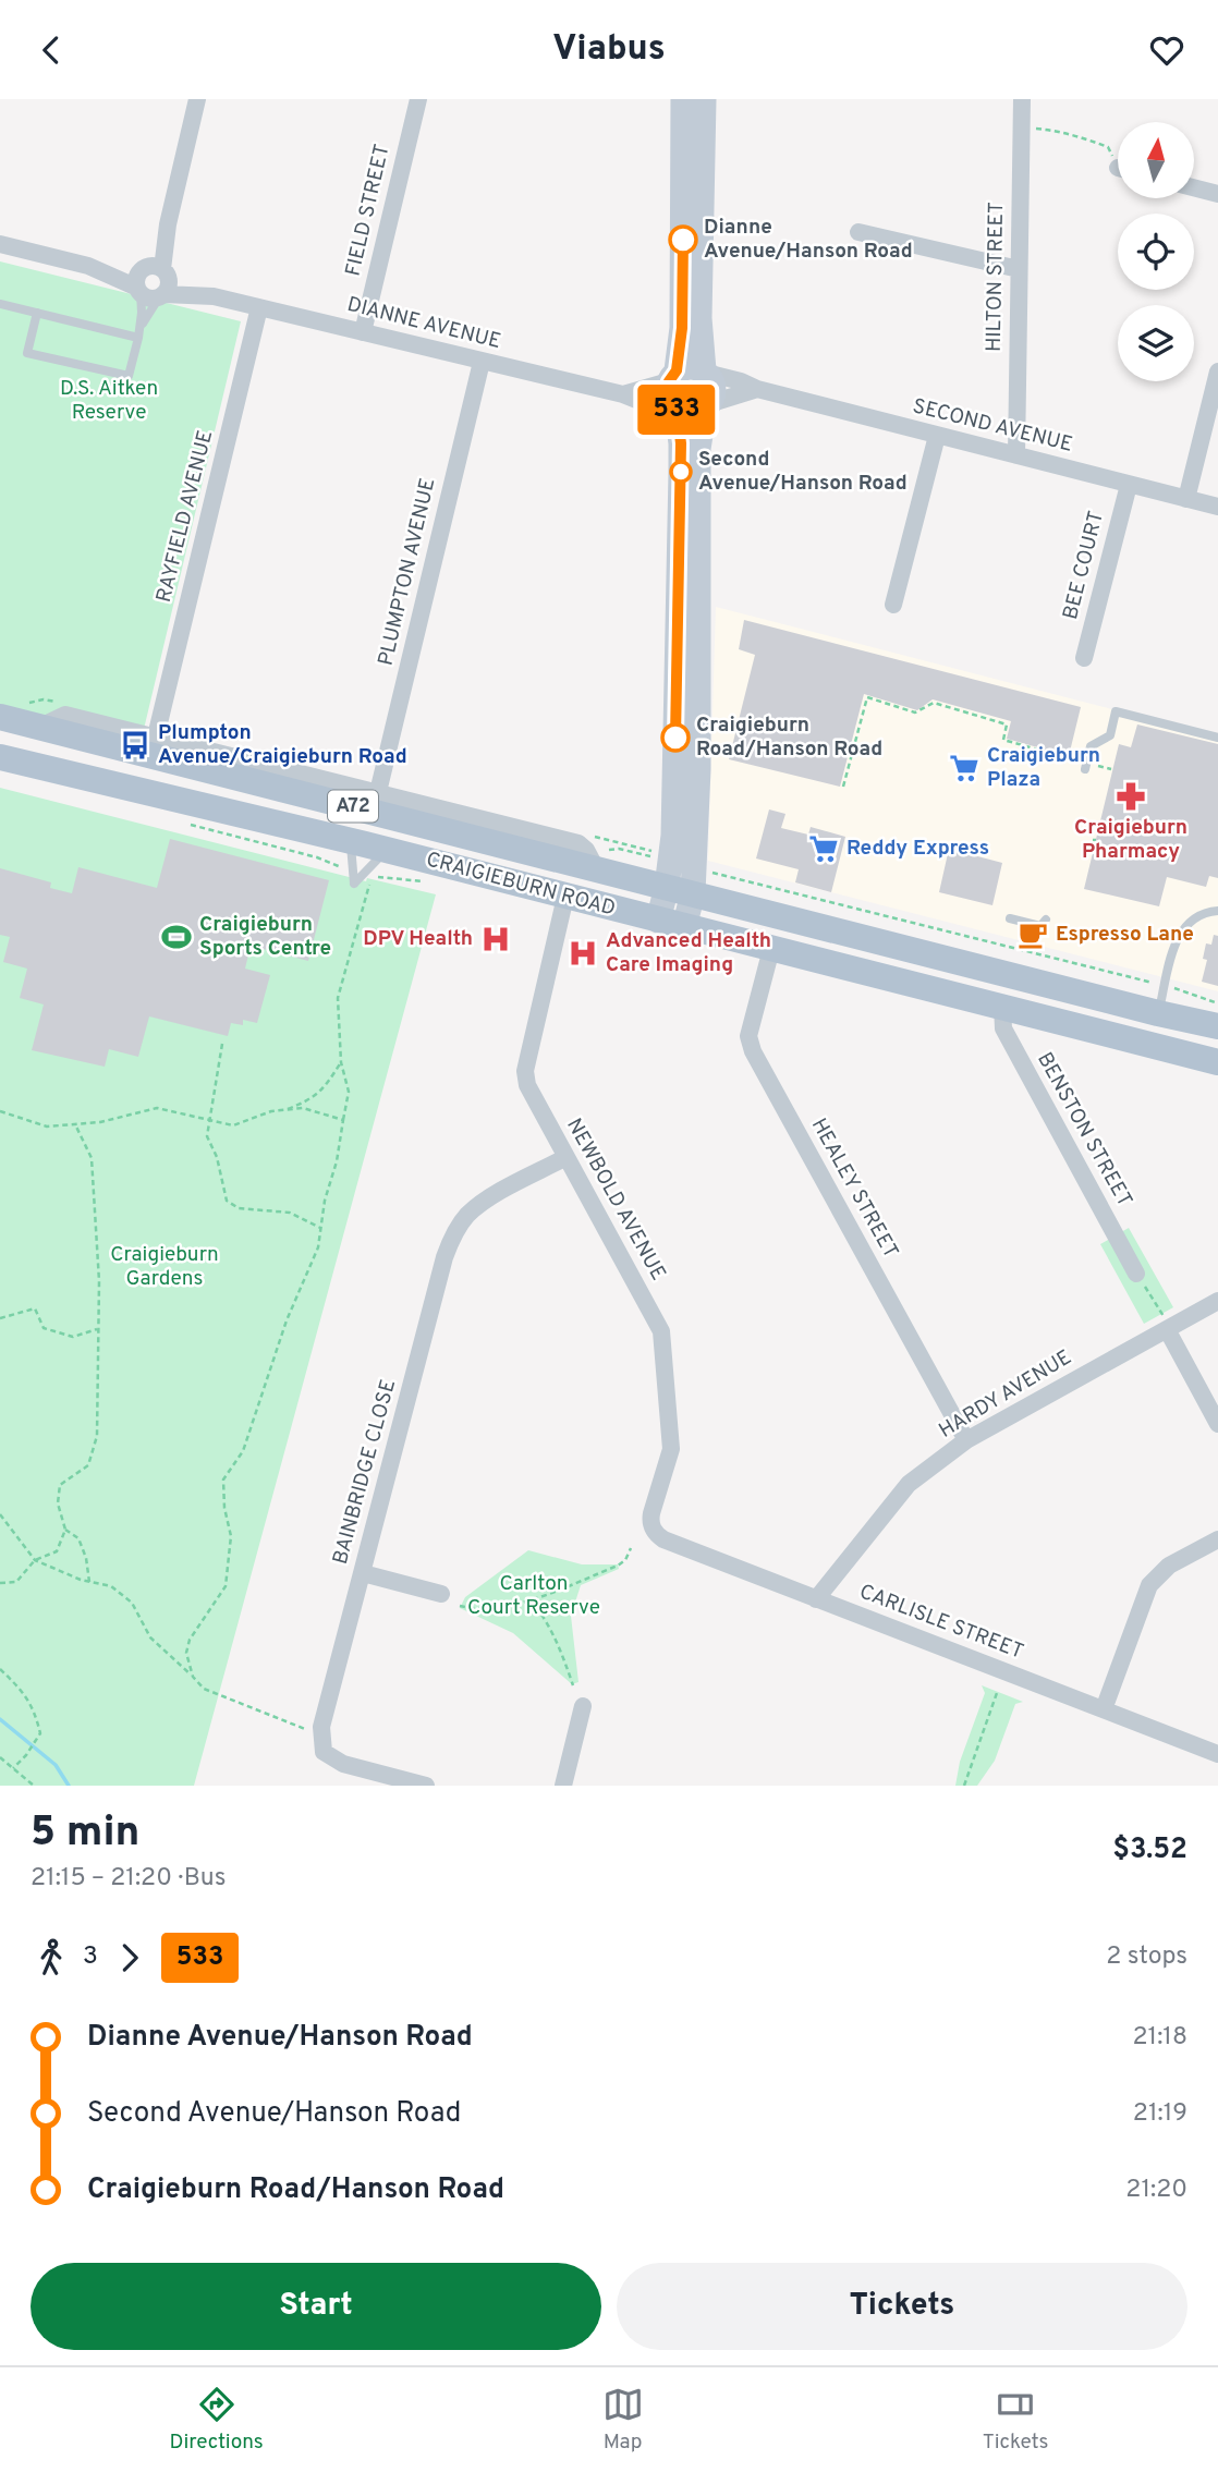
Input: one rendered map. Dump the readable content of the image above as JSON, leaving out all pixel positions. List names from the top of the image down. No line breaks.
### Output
{"streets":{"main road":["A72","CRAIGIEBURN ROAD"],"street":["FIELD STREET","HILTON STREET","DIANNE AVENUE","SECOND AVENUE","RAYFIELD AVENUE","BEE COURT","PLUMPTON AVENUE","BENSTON STREET","HEALEY STREET","NEWBOLD AVENUE","HARDY AVENUE","BAINBRIDGE CLOSE","CARLISLE STREET"]},"crossings":[["FIELD STREET","DIANNE AVENUE"],["HILTON STREET","SECOND AVENUE"],["DIANNE AVENUE","SECOND AVENUE"],["DIANNE AVENUE","RAYFIELD AVENUE"],["DIANNE AVENUE","PLUMPTON AVENUE"],["SECOND AVENUE","BEE COURT"],["RAYFIELD AVENUE","CRAIGIEBURN ROAD"],["PLUMPTON AVENUE","CRAIGIEBURN ROAD"],["CRAIGIEBURN ROAD","BENSTON STREET"],["CRAIGIEBURN ROAD","HEALEY STREET"],["CRAIGIEBURN ROAD","NEWBOLD AVENUE"],["HEALEY STREET","HARDY AVENUE"],["NEWBOLD AVENUE","BAINBRIDGE CLOSE"],["NEWBOLD AVENUE","CARLISLE STREET"],["HARDY AVENUE","CARLISLE STREET"]],"parks":["D.S. Aitken Reserve","Craigieburn Gardens","Carlton Court Reserve"],"places":{"other":["Dianne Avenue/Hanson Road","Second Avenue/Hanson Road","Craigieburn Road/Hanson Road"],"bus stop":["Plumpton Avenue/Craigieburn Road"],"supermarket":["Craigieburn Plaza","Reddy Express"],"pharmacy":["Craigieburn Pharmacy"],"cafe":["Espresso Lane"],"sports":["Craigieburn Sports Centre"],"hospital":["DPV Health","Advanced Health Care Imaging"]},"lines":["bus line 533"],"north":"top","page":{"header":"Viabus","on_map":"533","heading":["5 min","21:15 – 21:20 · Bus","$3.52"],"legs":["3","533","2 stops"],"list":[{"name":"Dianne Avenue/Hanson Road","value":"21:18"},{"name":"Second Avenue/Hanson Road","value":"21:19"},{"name":"Craigieburn Road/Hanson Road","value":"21:20"}],"buttons":["Start","Tickets"],"tabs":["Directions","Map","Tickets"]}}
